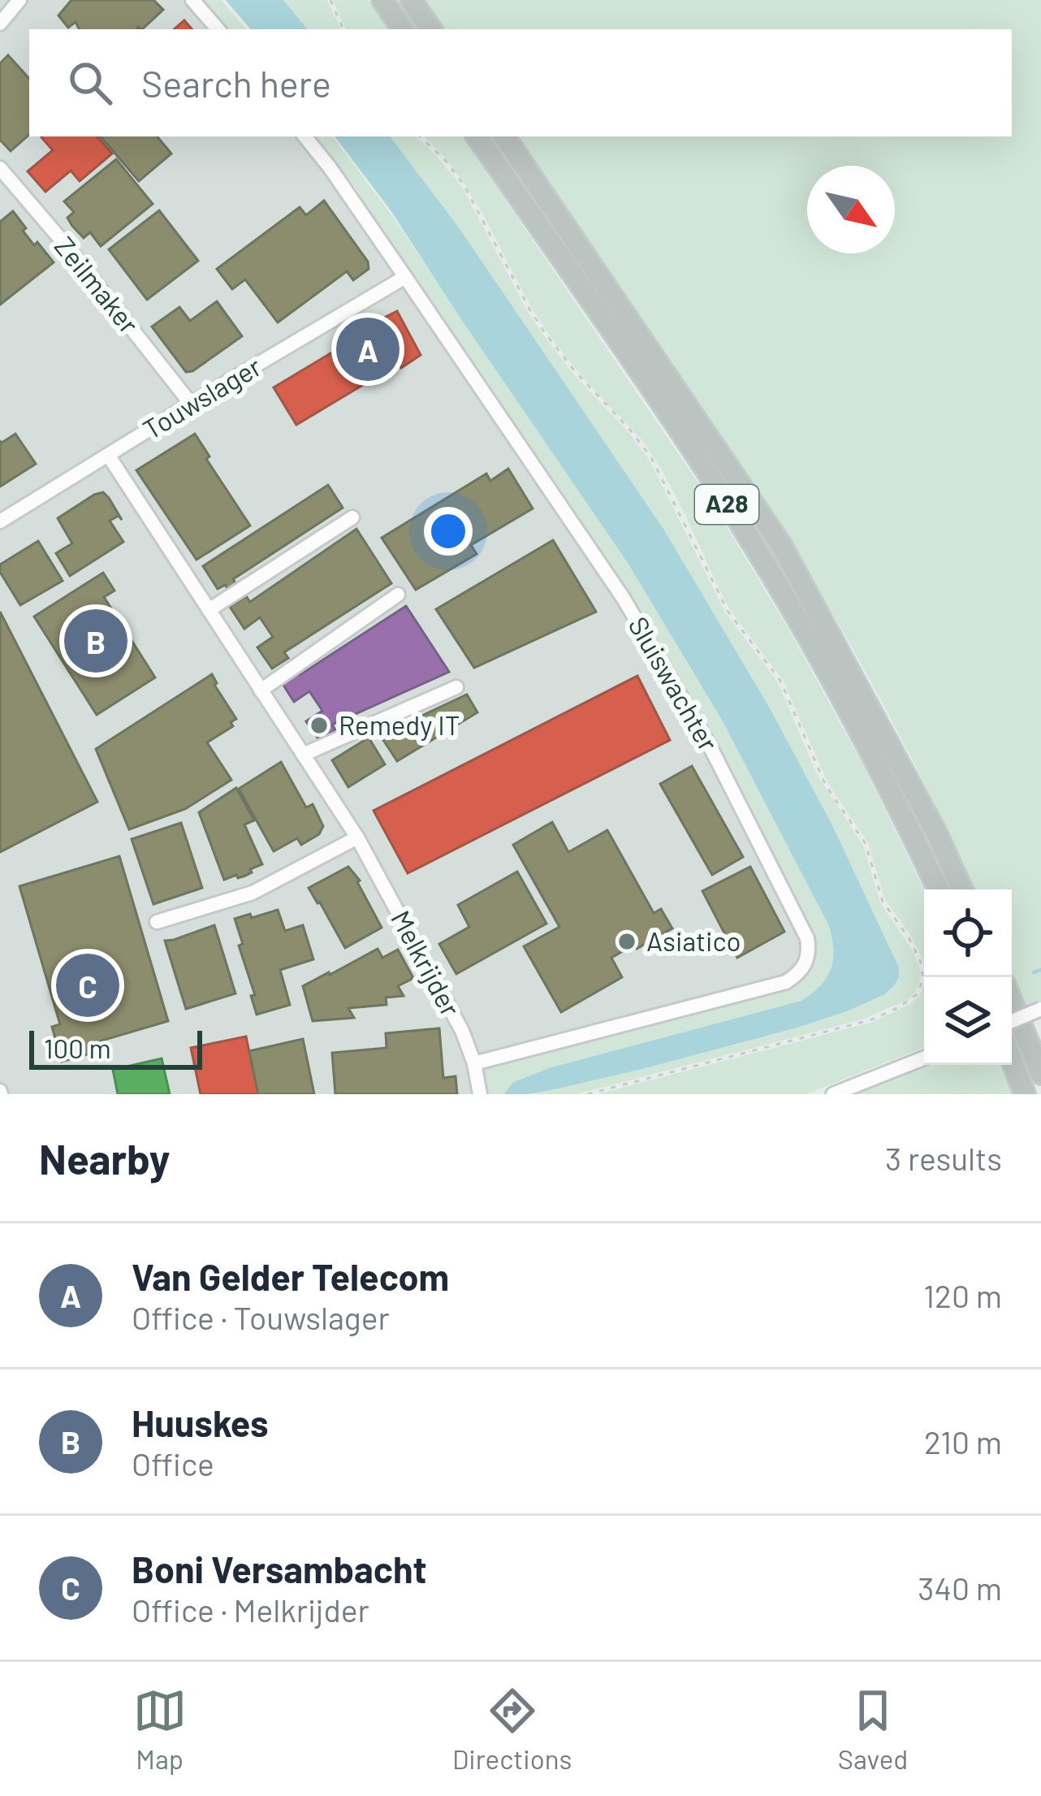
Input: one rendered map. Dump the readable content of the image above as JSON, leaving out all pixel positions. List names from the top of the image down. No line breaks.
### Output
{"streets":{"highway":["A28"],"street":["Zeilmaker","Touwslager","Sluiswachter","Melkrijder"]},"crossings":[["Zeilmaker","Touwslager"],["Touwslager","Sluiswachter"],["Touwslager","Melkrijder"],["Sluiswachter","Melkrijder"]],"places":["Remedy IT","Asiatico"],"scale_bar":"100 m","north":"bottom right","page":{"search":"Search here","pins":["A","B","C"],"scale":"100 m","heading":["Nearby","3 results"],"list":[{"mark":"A","name":"Van Gelder Telecom","note":"Office · Touwslager","value":"120 m"},{"mark":"B","name":"Huuskes","note":"Office","value":"210 m"},{"mark":"C","name":"Boni Versambacht","note":"Office · Melkrijder","value":"340 m"}],"nav":["Map","Directions","Saved"]}}
